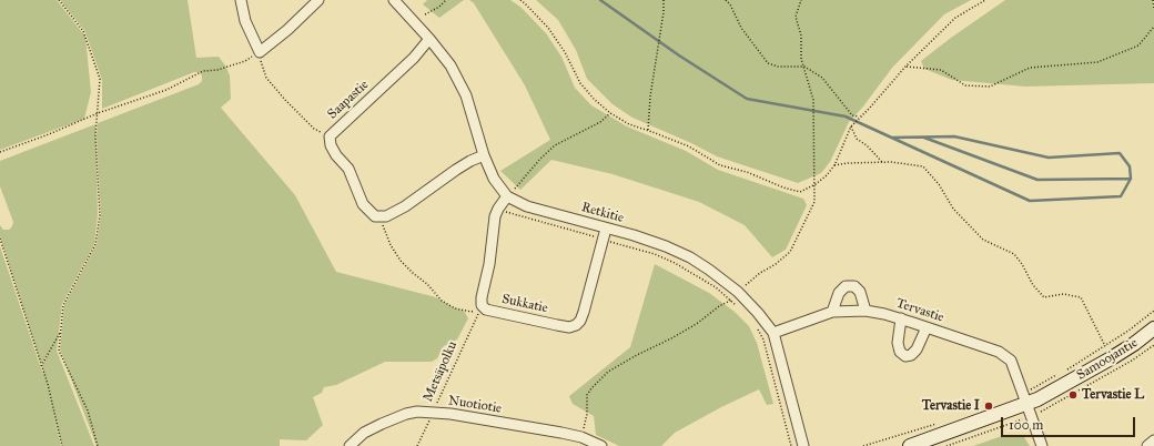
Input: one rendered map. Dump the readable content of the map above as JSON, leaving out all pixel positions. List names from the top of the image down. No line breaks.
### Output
{"streets":{"street":["Saapastie","Retkitie","Sukkatie","Tervastie","Samoojantie","Nuotiotie"],"path":["Metsäpolku"]},"crossings":[["Saapastie","Retkitie"],["Retkitie","Sukkatie"],["Retkitie","Tervastie"],["Sukkatie","Metsäpolku"],["Tervastie","Samoojantie"],["Metsäpolku","Nuotiotie"]],"places":["Tervastie L","Tervastie I"],"scale_bar":"100 m"}
